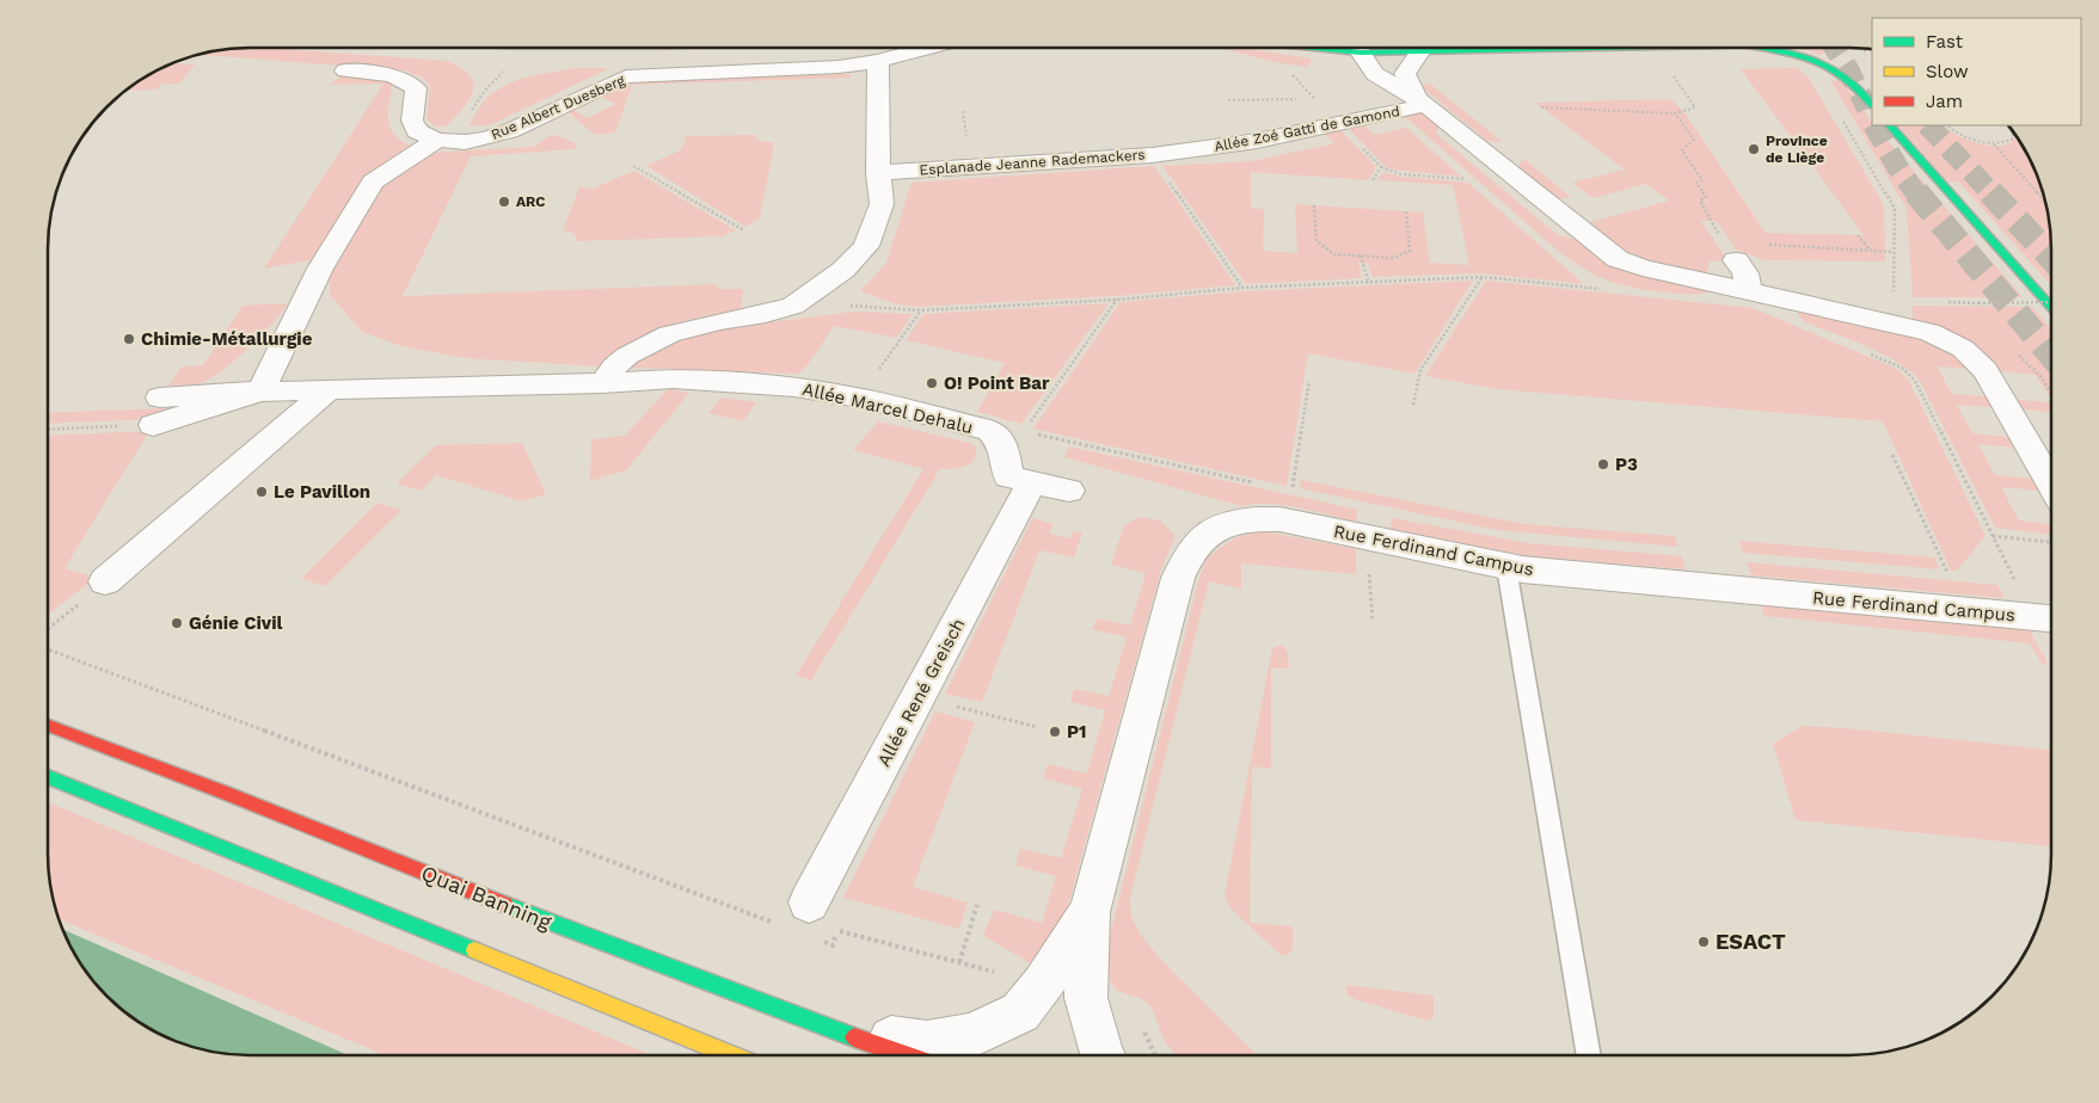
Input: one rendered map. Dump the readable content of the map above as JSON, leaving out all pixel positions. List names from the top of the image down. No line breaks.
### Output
{"streets":{"main road":["Quai Banning"],"street":["Rue Albert Duesberg","Allée Zoé Gatti de Gamond","Esplanade Jeanne Rademackers","Allée Marcel Dehalu","Rue Ferdinand Campus","Allée René Greisch"]},"crossings":[["Allée Zoé Gatti de Gamond","Esplanade Jeanne Rademackers"],["Allée Marcel Dehalu","Allée René Greisch"]],"places":["Province de Liège","ARC","Chimie-Métallurgie","O! Point Bar","P3","Le Pavillon","Génie Civil","P1","ESACT"],"legend":["Fast","Slow","Jam"]}
